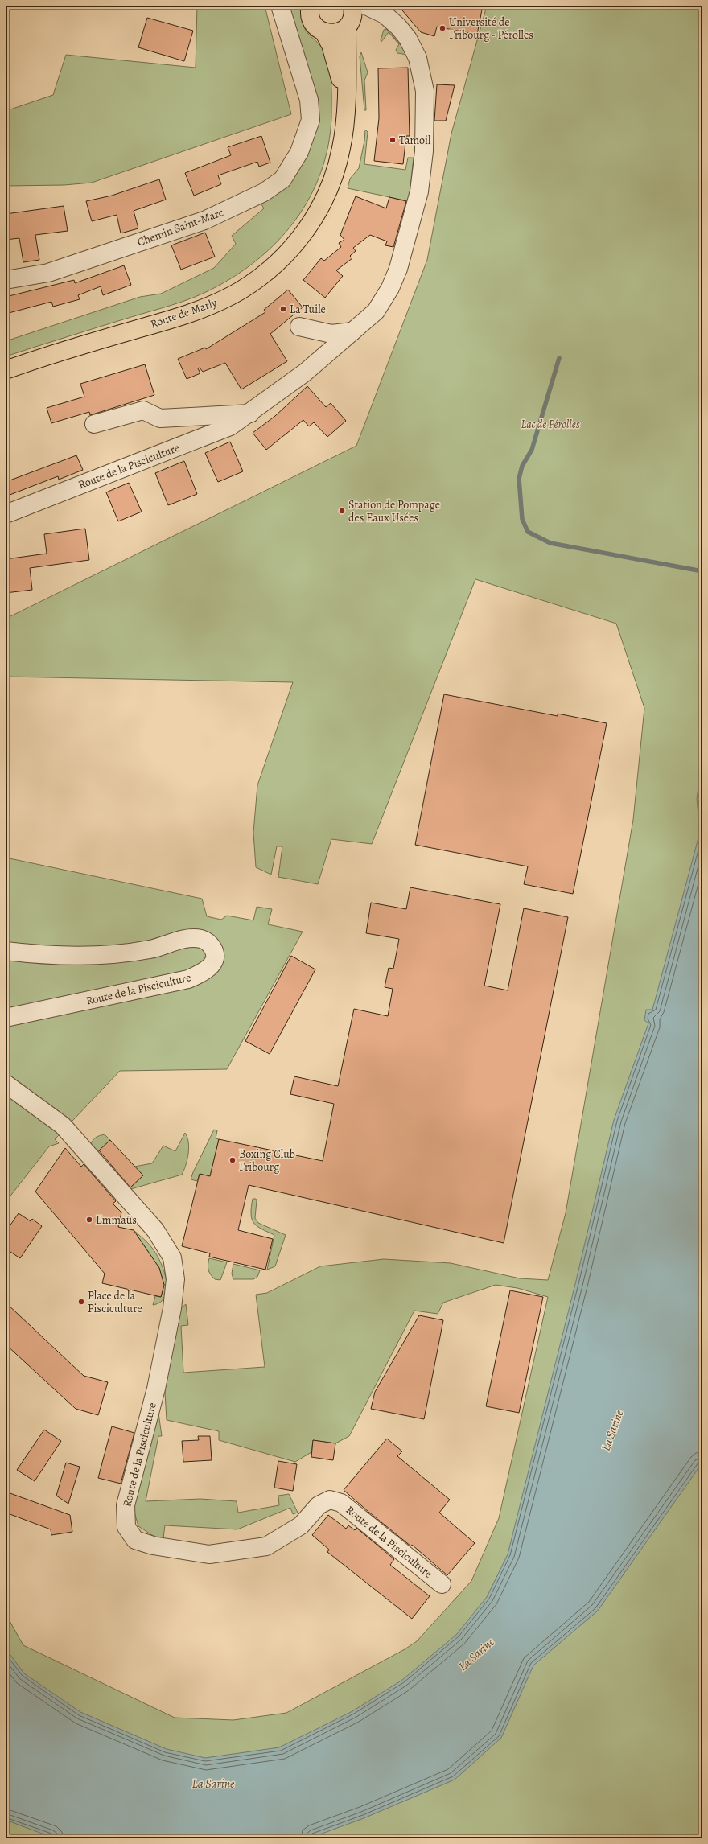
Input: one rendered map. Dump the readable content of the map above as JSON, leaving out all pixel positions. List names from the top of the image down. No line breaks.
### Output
{"streets":{"main road":["Route de Marly"],"street":["Chemin Saint-Marc","Route de la Pisciculture"]},"water":["La Sarine"],"parks":["Lac de Pérolles"],"places":["Université de Fribourg - Pérolles","Tamoil","La Tuile","Station de Pompage des Eaux Usées","Boxing Club Fribourg","Emmaüs","Place de la Pisciculture"]}
